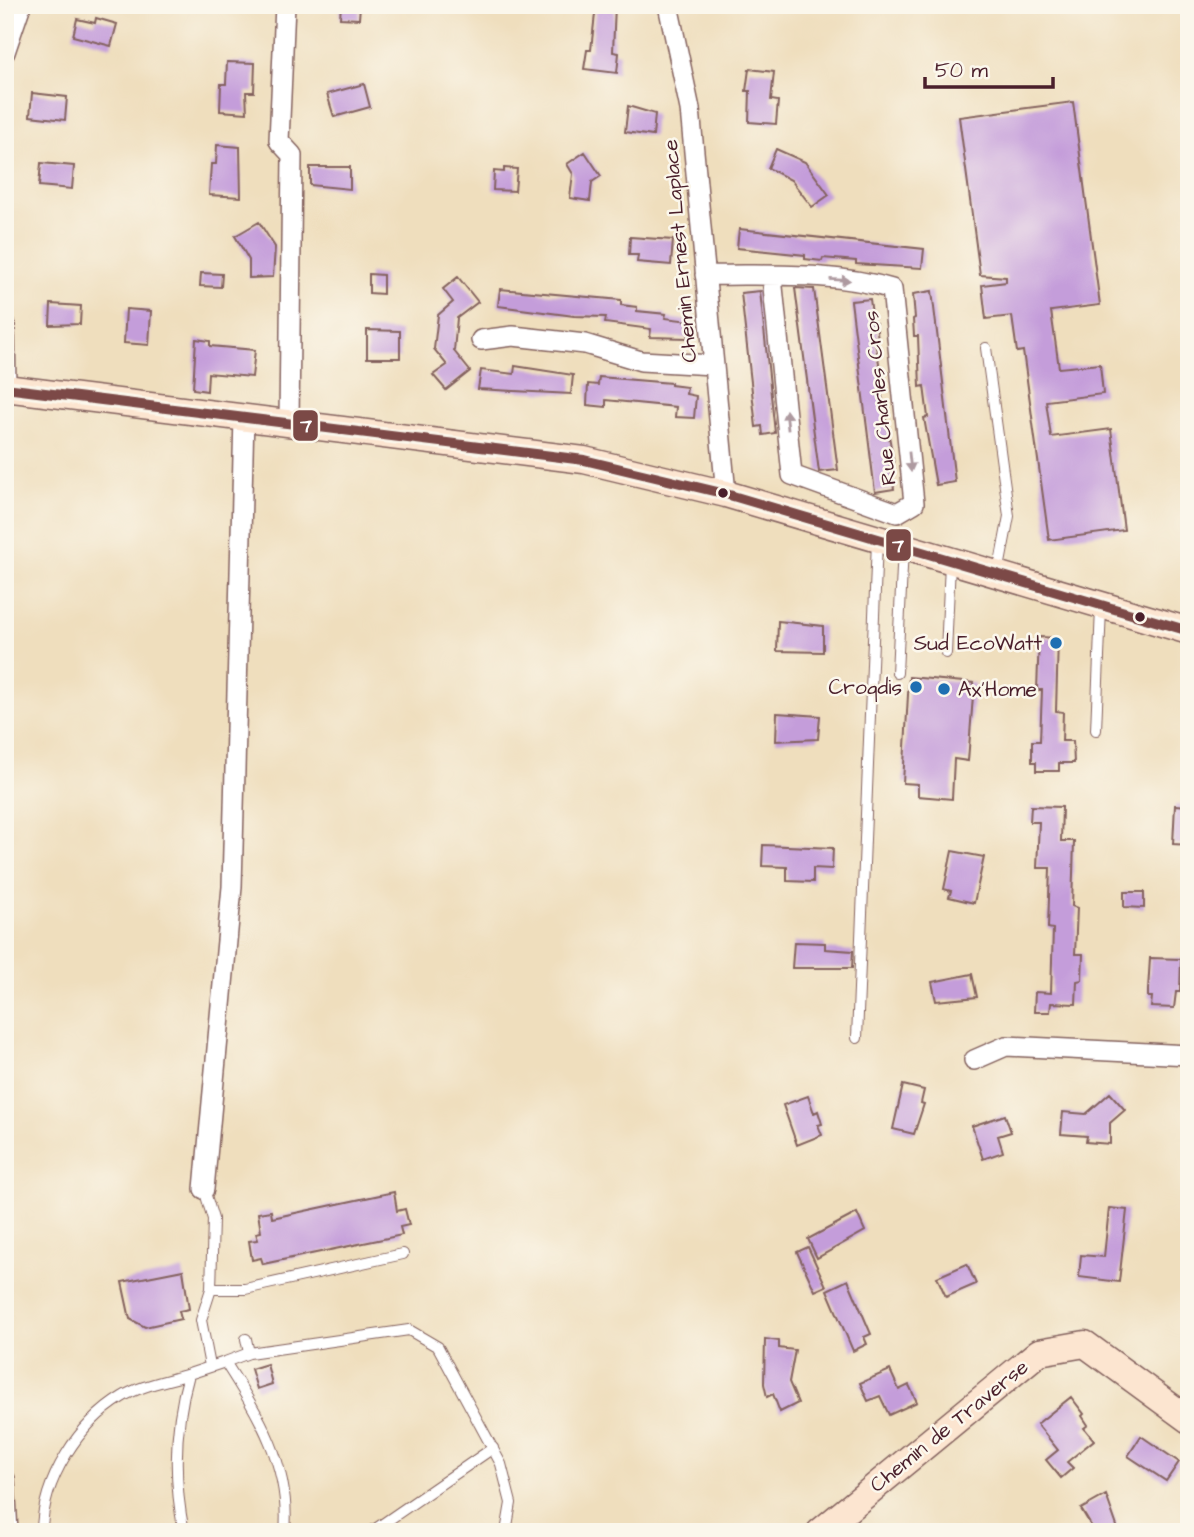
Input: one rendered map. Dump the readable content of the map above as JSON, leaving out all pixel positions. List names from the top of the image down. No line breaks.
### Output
{"streets":{"main road":["Chemin de Traverse"],"street":["Chemin Ernest Laplace","Rue Charles Cros"]},"crossings":[["Chemin Ernest Laplace","Rue Charles Cros"]],"places":["Sud EcoWatt","Croqdis","Ax'Home"],"lines":["transit line 7"],"scale_bar":"50 m"}
